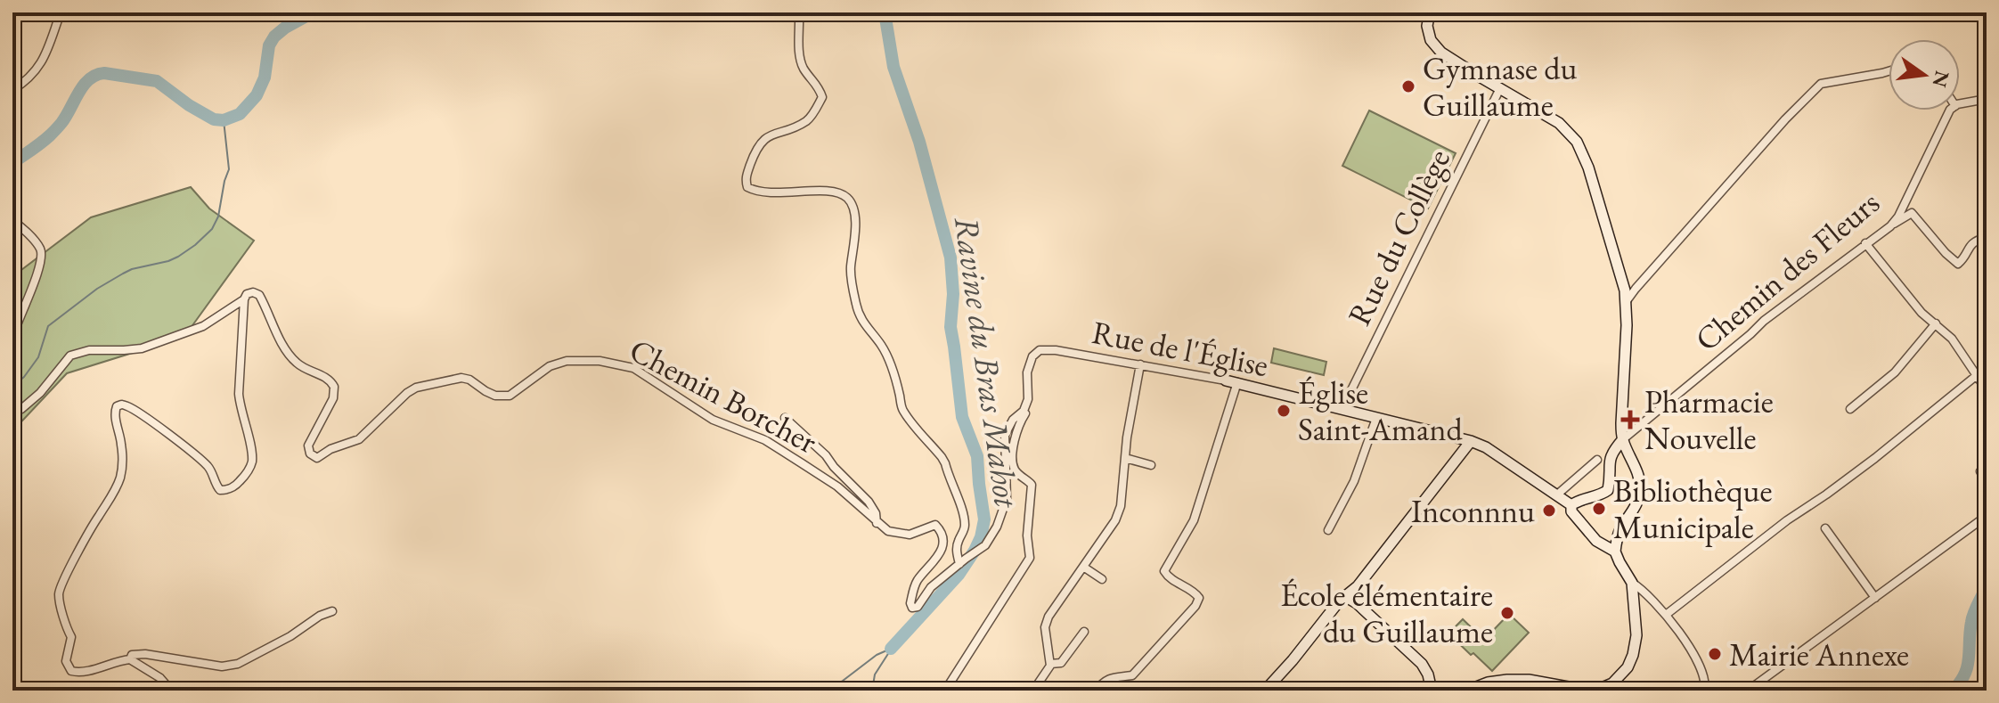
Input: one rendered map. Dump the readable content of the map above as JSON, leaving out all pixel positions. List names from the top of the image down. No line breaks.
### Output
{"streets":{"main road":["Rue de l'Église"],"street":["Rue du Collège","Chemin des Fleurs","Chemin Borcher"]},"crossings":[["Rue du Collège","Rue de l'Église"]],"water":["Ravine du Bras Mahot"],"places":{"other":["Gymnase du Guillaume","Église Saint-Amand","Bibliothèque Municipale","Inconnnu","École élémentaire du Guillaume","Mairie Annexe"],"health":["Pharmacie Nouvelle"]},"north":"right"}
